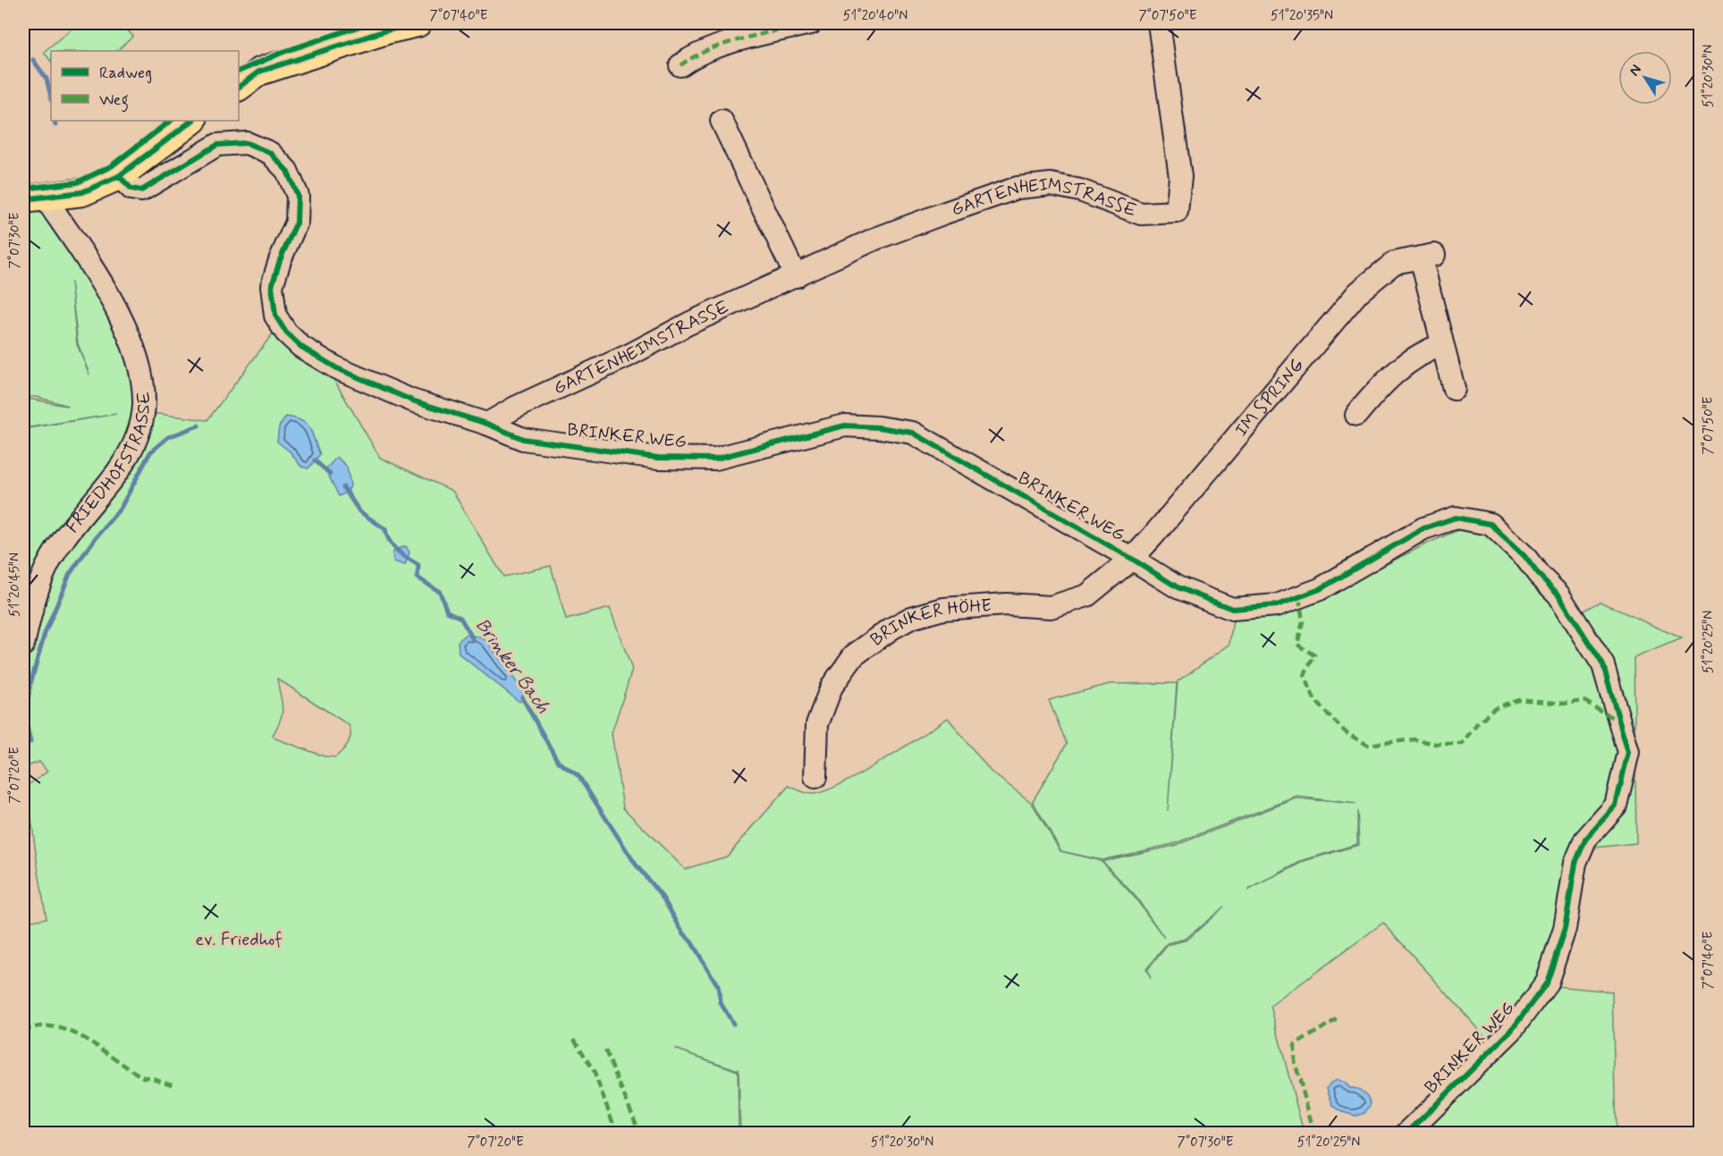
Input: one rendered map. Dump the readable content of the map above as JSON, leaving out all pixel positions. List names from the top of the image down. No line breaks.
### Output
{"streets":{"street":["GARTENHEIMSTRASSE","IM SPRING","BRINKER WEG","FRIEDHOFSTRASSE","BRINKER HÖHE"]},"crossings":[["GARTENHEIMSTRASSE","BRINKER WEG"],["IM SPRING","BRINKER WEG"],["IM SPRING","BRINKER HÖHE"],["BRINKER WEG","BRINKER HÖHE"]],"water":["Brinker Bach"],"parks":["ev. Friedhof"],"legend":["Radweg","Weg"],"north":"top left","coordinates":["7°07'40\"E","51°20'40\"N","7°07'50\"E","51°20'35\"N","51°20'30\"N","7°07'30\"E","51°20'45\"N","51°20'25\"N","7°07'20\"E"]}
